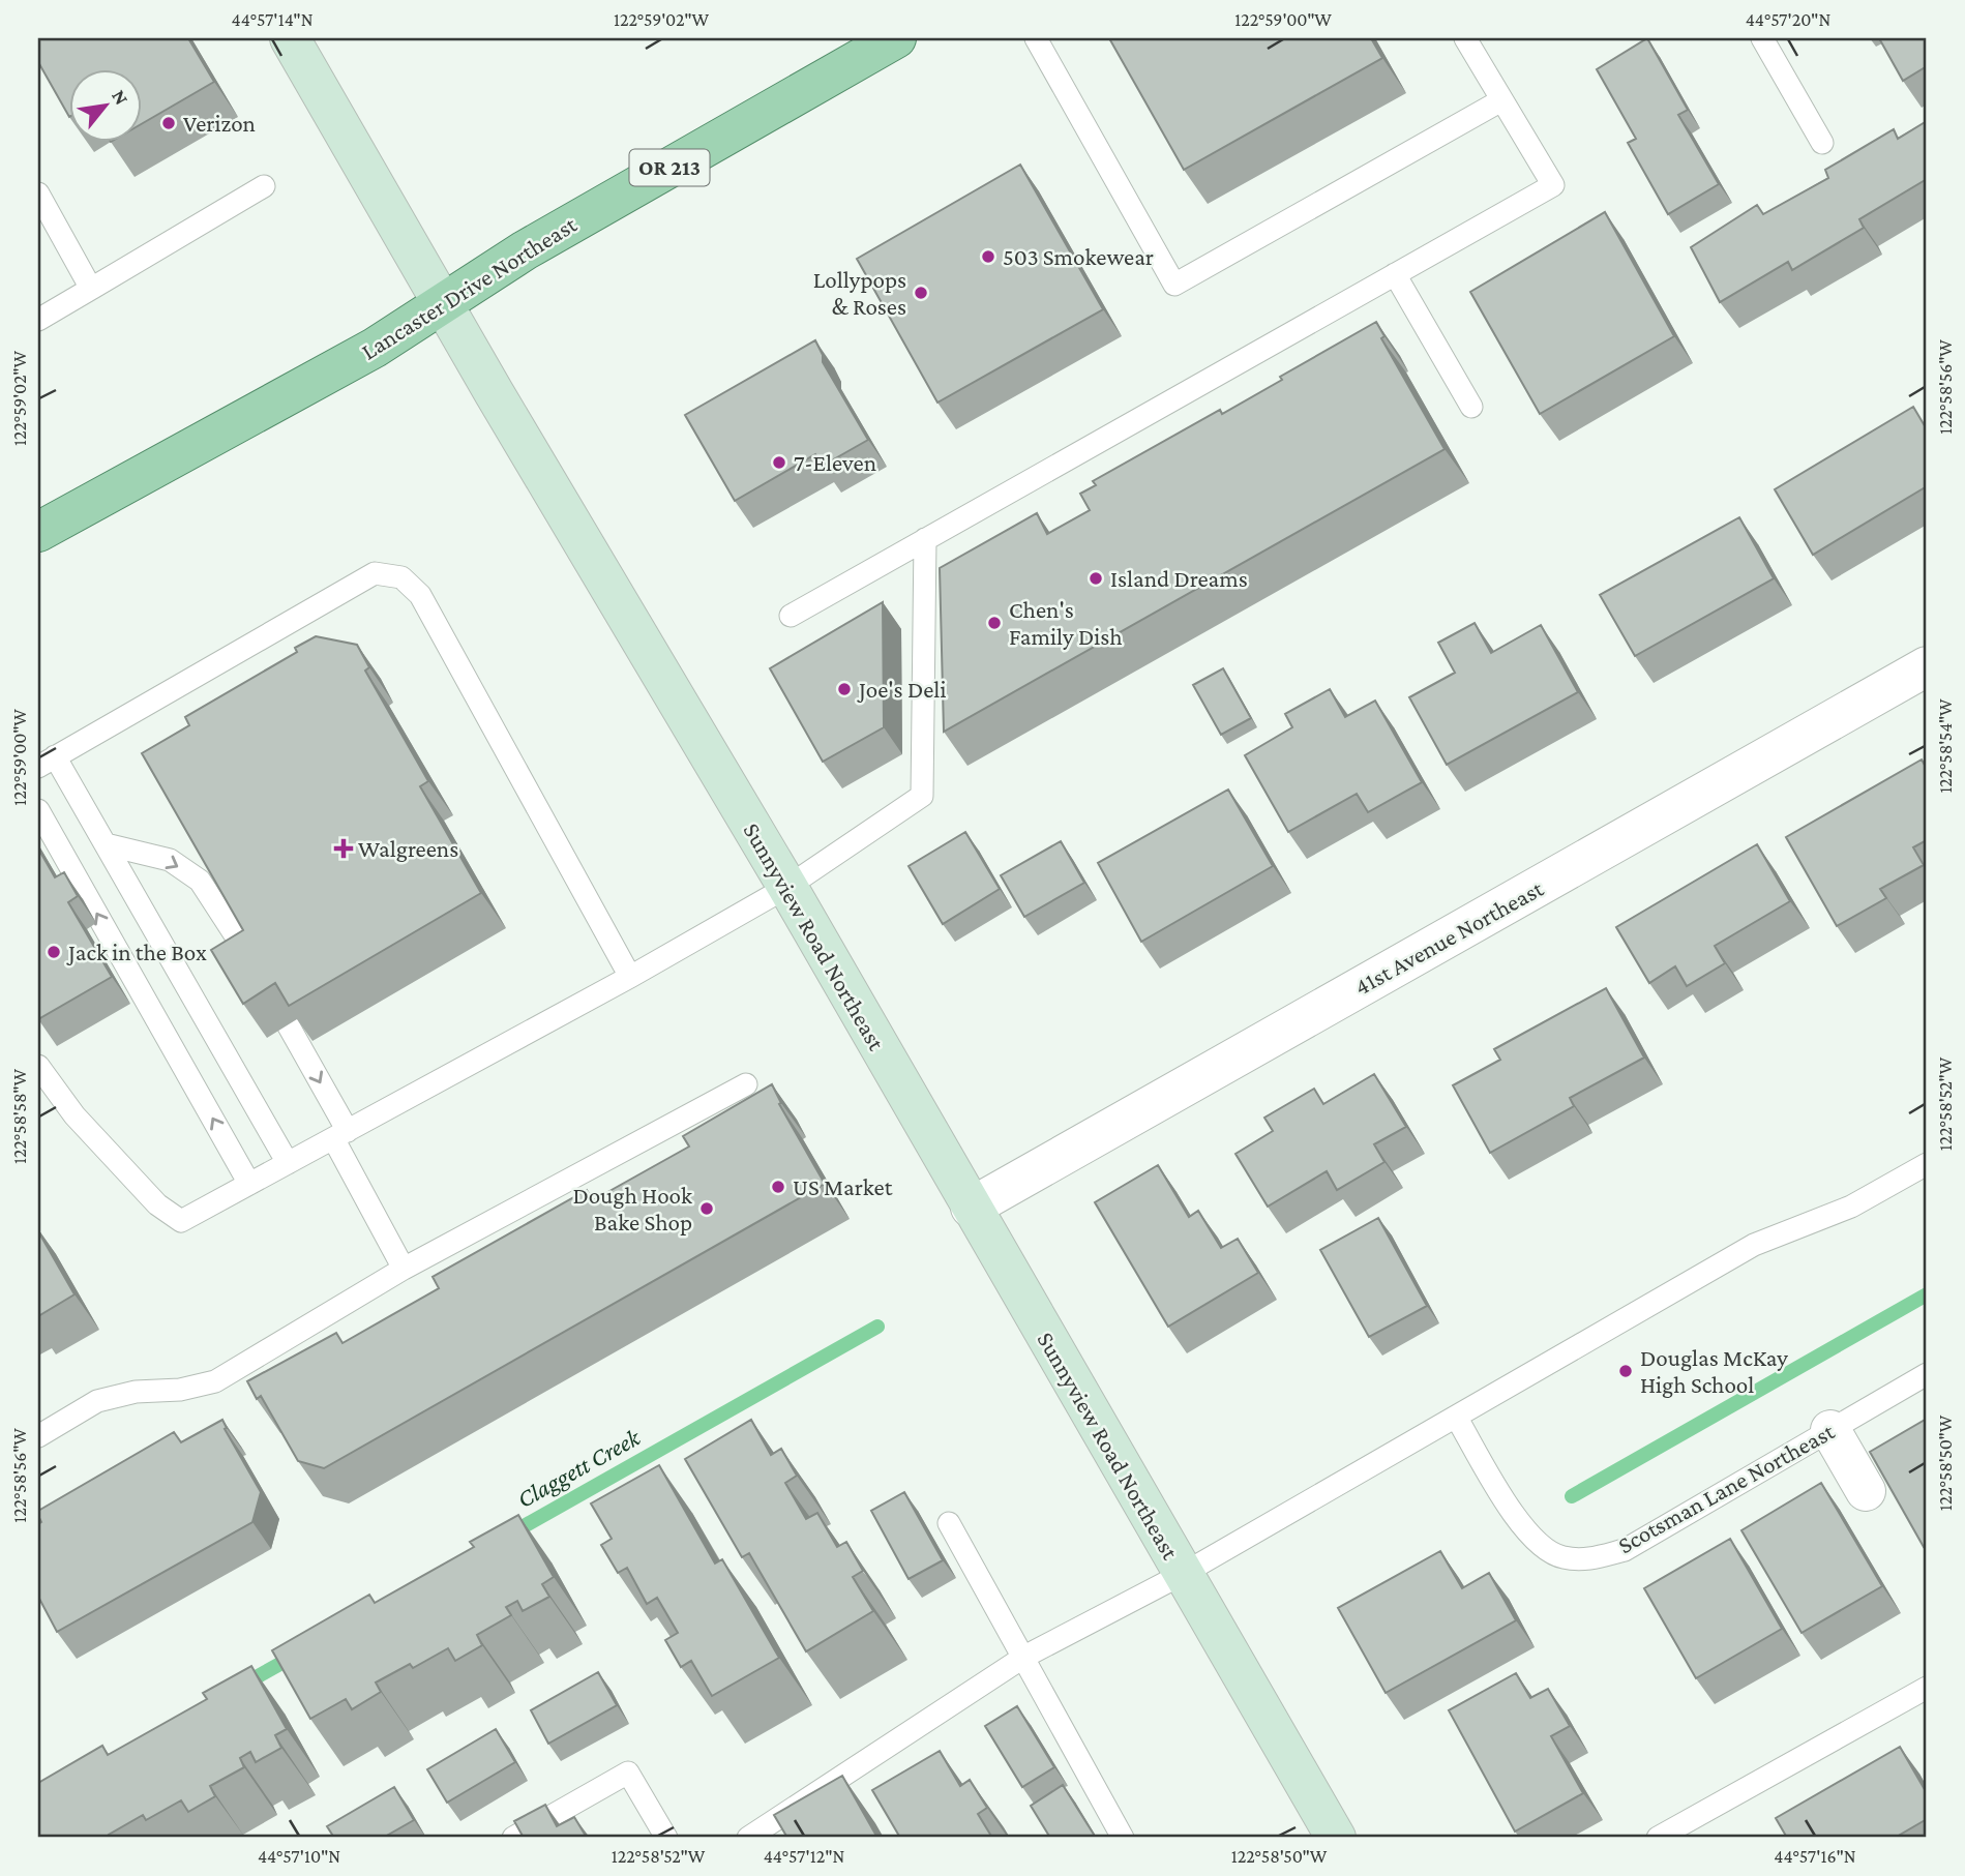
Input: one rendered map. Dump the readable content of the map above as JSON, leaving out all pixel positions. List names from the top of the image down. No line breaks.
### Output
{"streets":{"main road":["OR 213","Lancaster Drive Northeast","Sunnyview Road Northeast"],"street":["41st Avenue Northeast"],"lane":["Scotsman Lane Northeast"]},"crossings":[["Lancaster Drive Northeast","Sunnyview Road Northeast"],["Sunnyview Road Northeast","41st Avenue Northeast"]],"water":["Claggett Creek"],"places":{"other":["Verizon","503 Smokewear","Lollypops & Roses","7-Eleven","Island Dreams","Chen's Family Dish","Joe's Deli","Jack in the Box","US Market","Dough Hook Bake Shop","Douglas McKay High School"],"health":["Walgreens"]},"north":"top right","coordinates":["44°57'14\"N","122°59'02\"W","122°59'00\"W","44°57'20\"N","122°58'56\"W","122°58'54\"W","122°58'52\"W","122°58'58\"W","122°58'50\"W","44°57'10\"N","44°57'12\"N","44°57'16\"N"]}
